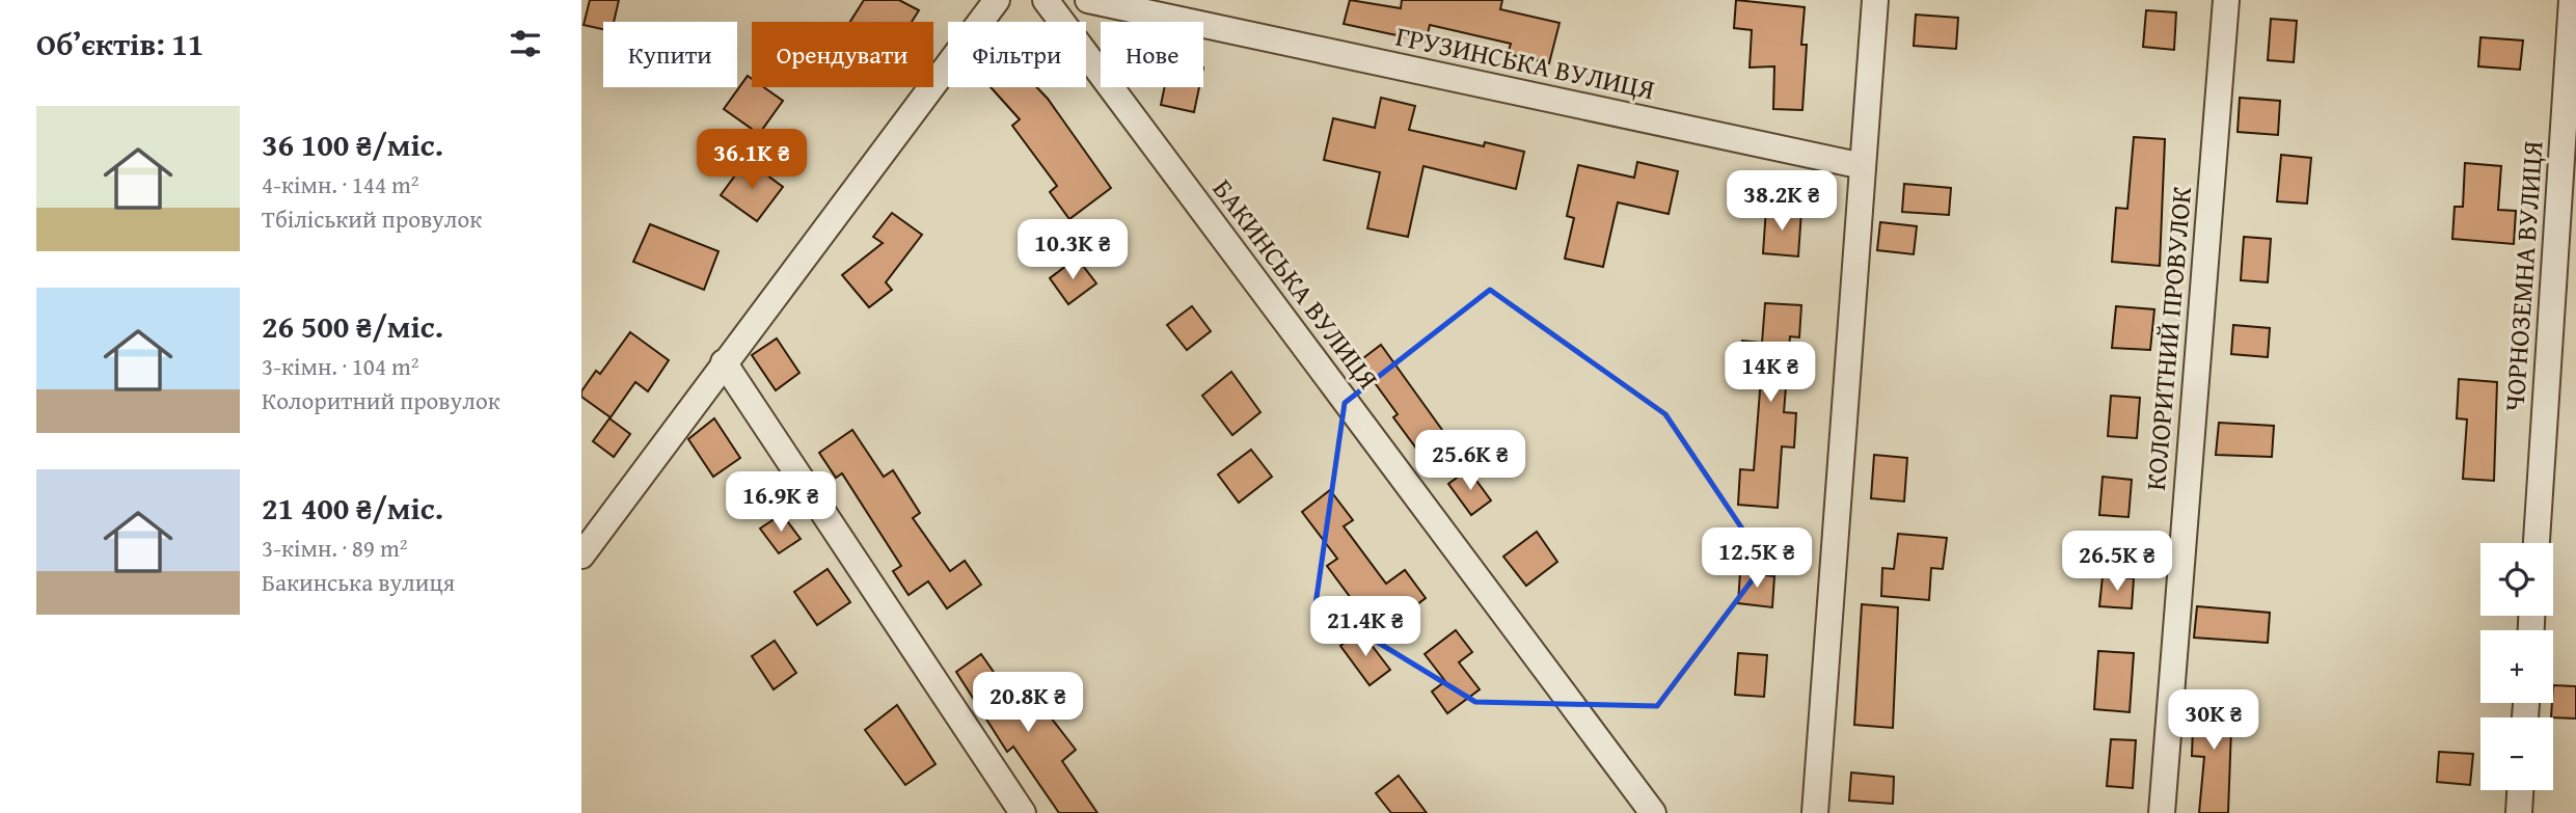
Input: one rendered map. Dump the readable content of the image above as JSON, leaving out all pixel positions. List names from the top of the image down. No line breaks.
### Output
{"streets":{"street":["ГРУЗИНСЬКА ВУЛИЦЯ","ЧОРНОЗЕМНА ВУЛИЦЯ","БАКИНСЬКА ВУЛИЦЯ","КОЛОРИТНИЙ ПРОВУЛОК"]},"page":{"heading":"Об’єктів: 11","chip":["Купити","Орендувати","Фільтри","Нове"],"list":[{"name":"36 100 ₴/міс.","note":"4-кімн. · 144 m² · Тбіліський провулок"},{"name":"26 500 ₴/міс.","note":"3-кімн. · 104 m² · Колоритний провулок"},{"name":"21 400 ₴/міс.","note":"3-кімн. · 89 m² · Бакинська вулиця"}],"price":["36.1K ₴","38.2K ₴","10.3K ₴","14K ₴","25.6K ₴","16.9K ₴","12.5K ₴","26.5K ₴","21.4K ₴","20.8K ₴","30K ₴"],"map_buttons":["+","−"]}}
